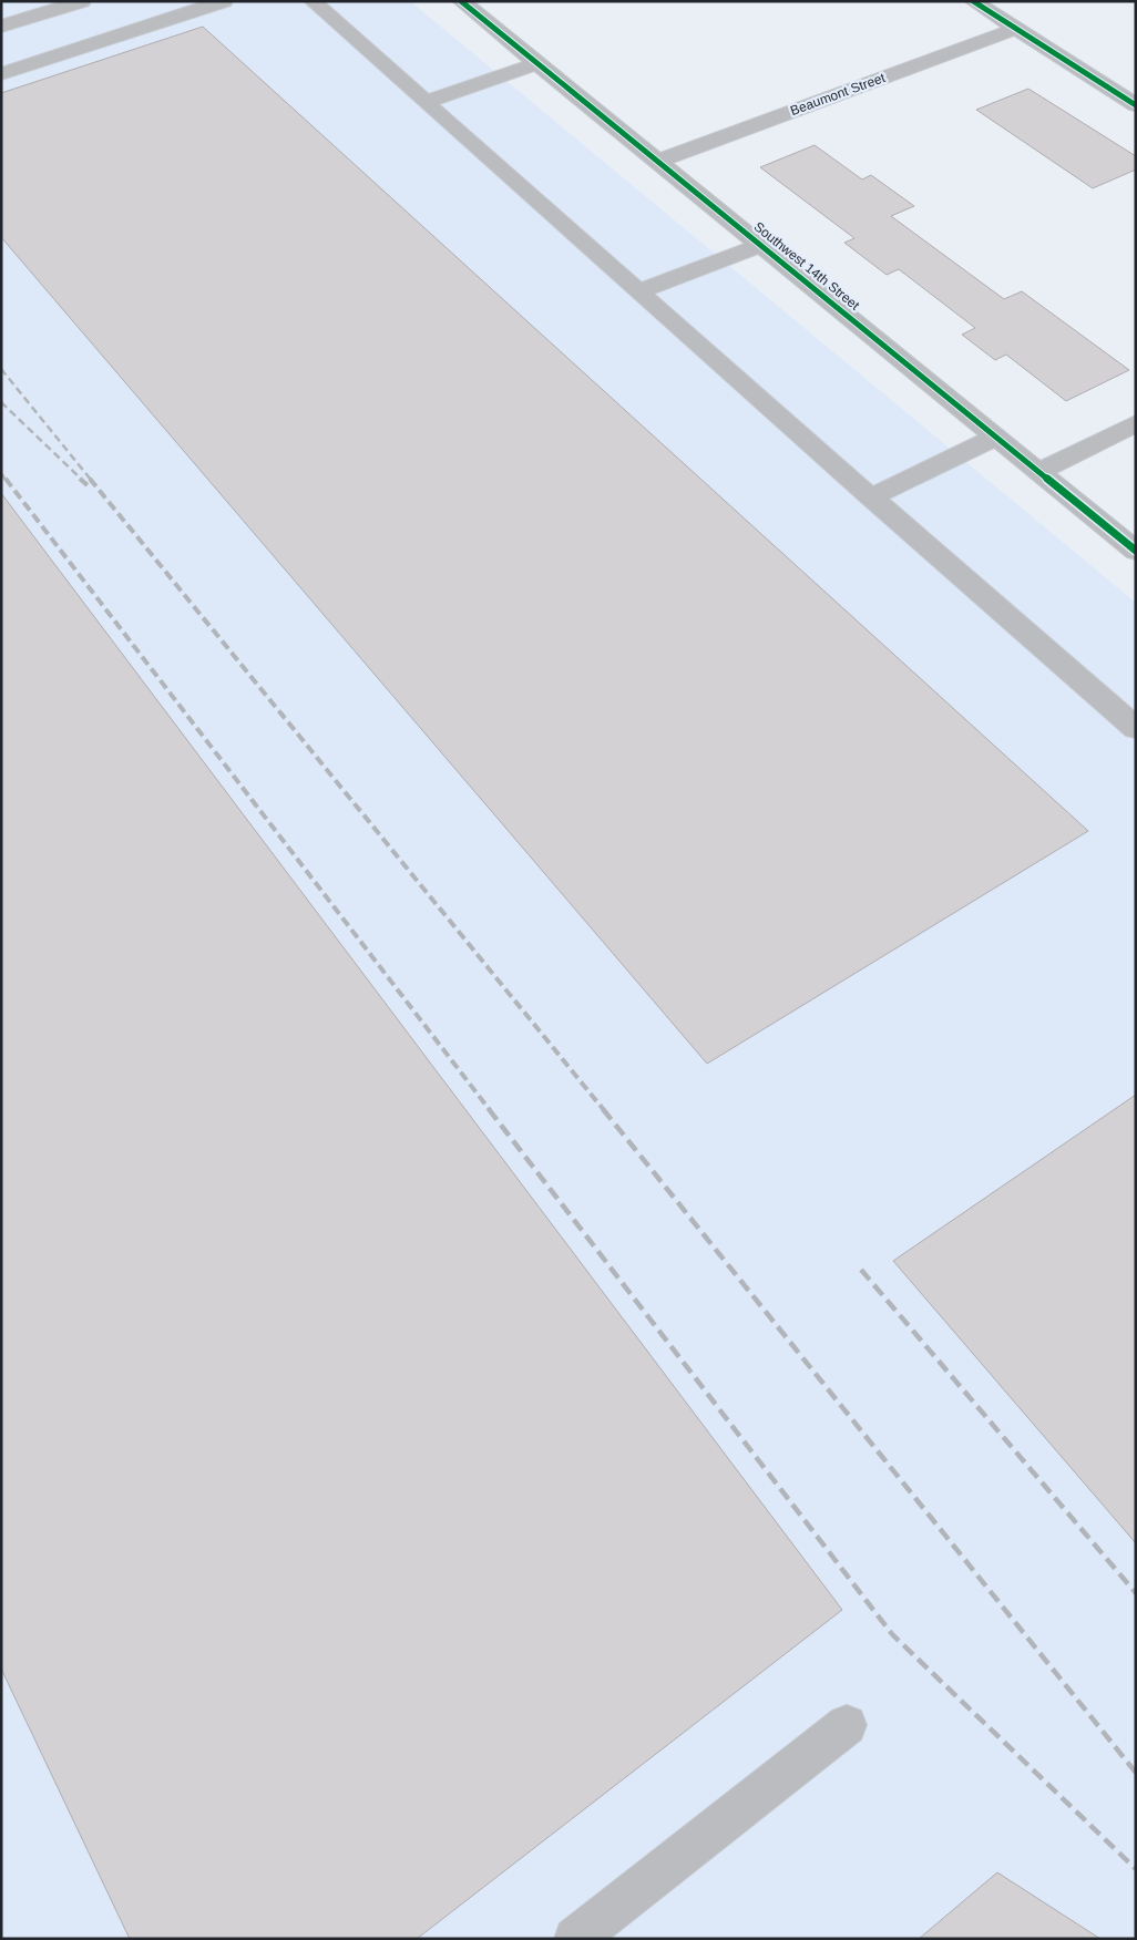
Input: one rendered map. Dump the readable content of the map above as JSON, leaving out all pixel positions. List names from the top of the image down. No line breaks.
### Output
{"streets":{"street":["Beaumont Street","Southwest 14th Street"]},"crossings":[["Beaumont Street","Southwest 14th Street"]]}
